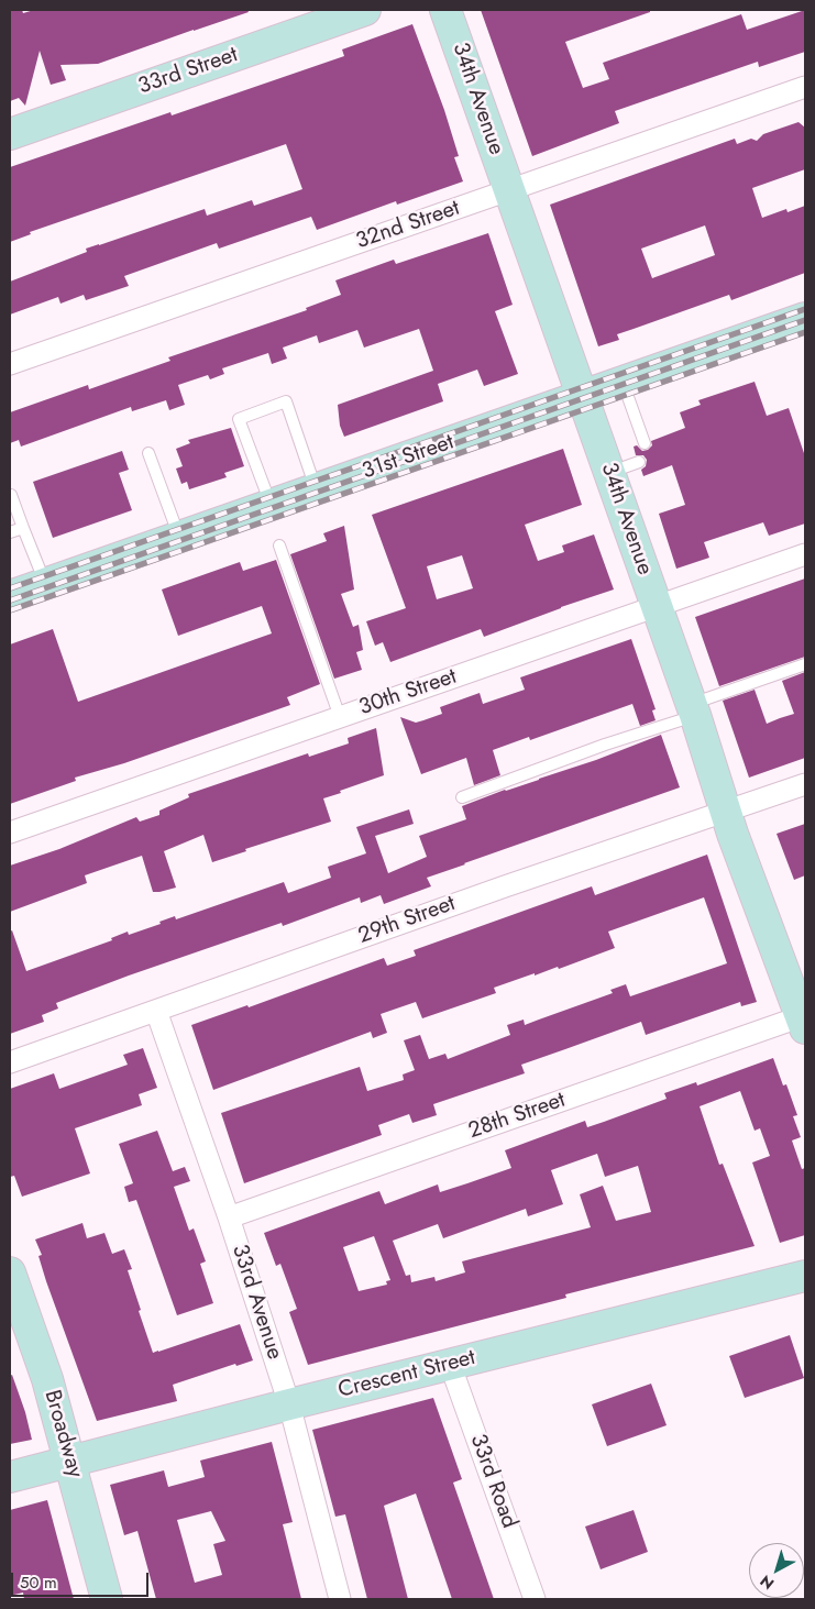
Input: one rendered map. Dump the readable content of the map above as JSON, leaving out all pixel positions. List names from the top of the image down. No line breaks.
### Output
{"streets":{"street":["33rd Street","34th Avenue","32nd Street","31st Street","30th Street","29th Street","28th Street","33rd Avenue","Crescent Street","Broadway","33rd Road"]},"crossings":[["34th Avenue","32nd Street"],["34th Avenue","31st Street"],["34th Avenue","30th Street"],["34th Avenue","29th Street"],["34th Avenue","28th Street"],["29th Street","33rd Avenue"],["28th Street","33rd Avenue"],["33rd Avenue","Crescent Street"],["Crescent Street","Broadway"],["Crescent Street","33rd Road"]],"scale_bar":"50 m","north":"bottom left"}
